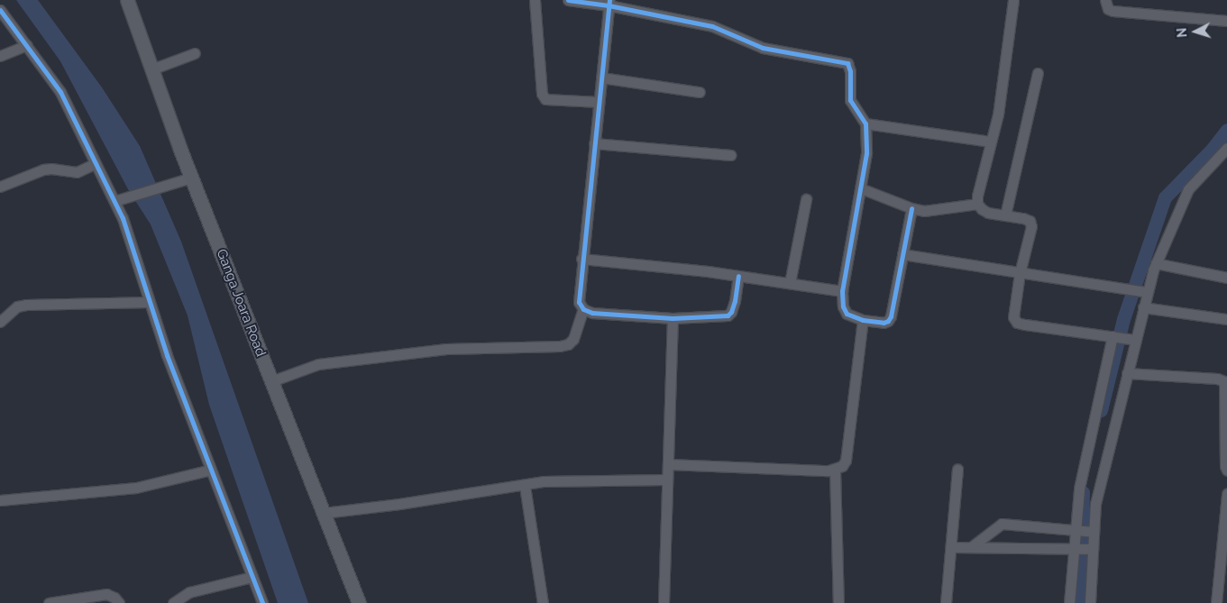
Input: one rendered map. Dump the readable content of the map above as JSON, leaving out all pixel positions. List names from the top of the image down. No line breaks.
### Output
{"streets":{"main road":["Ganga Joara Road"]},"north":"left"}
